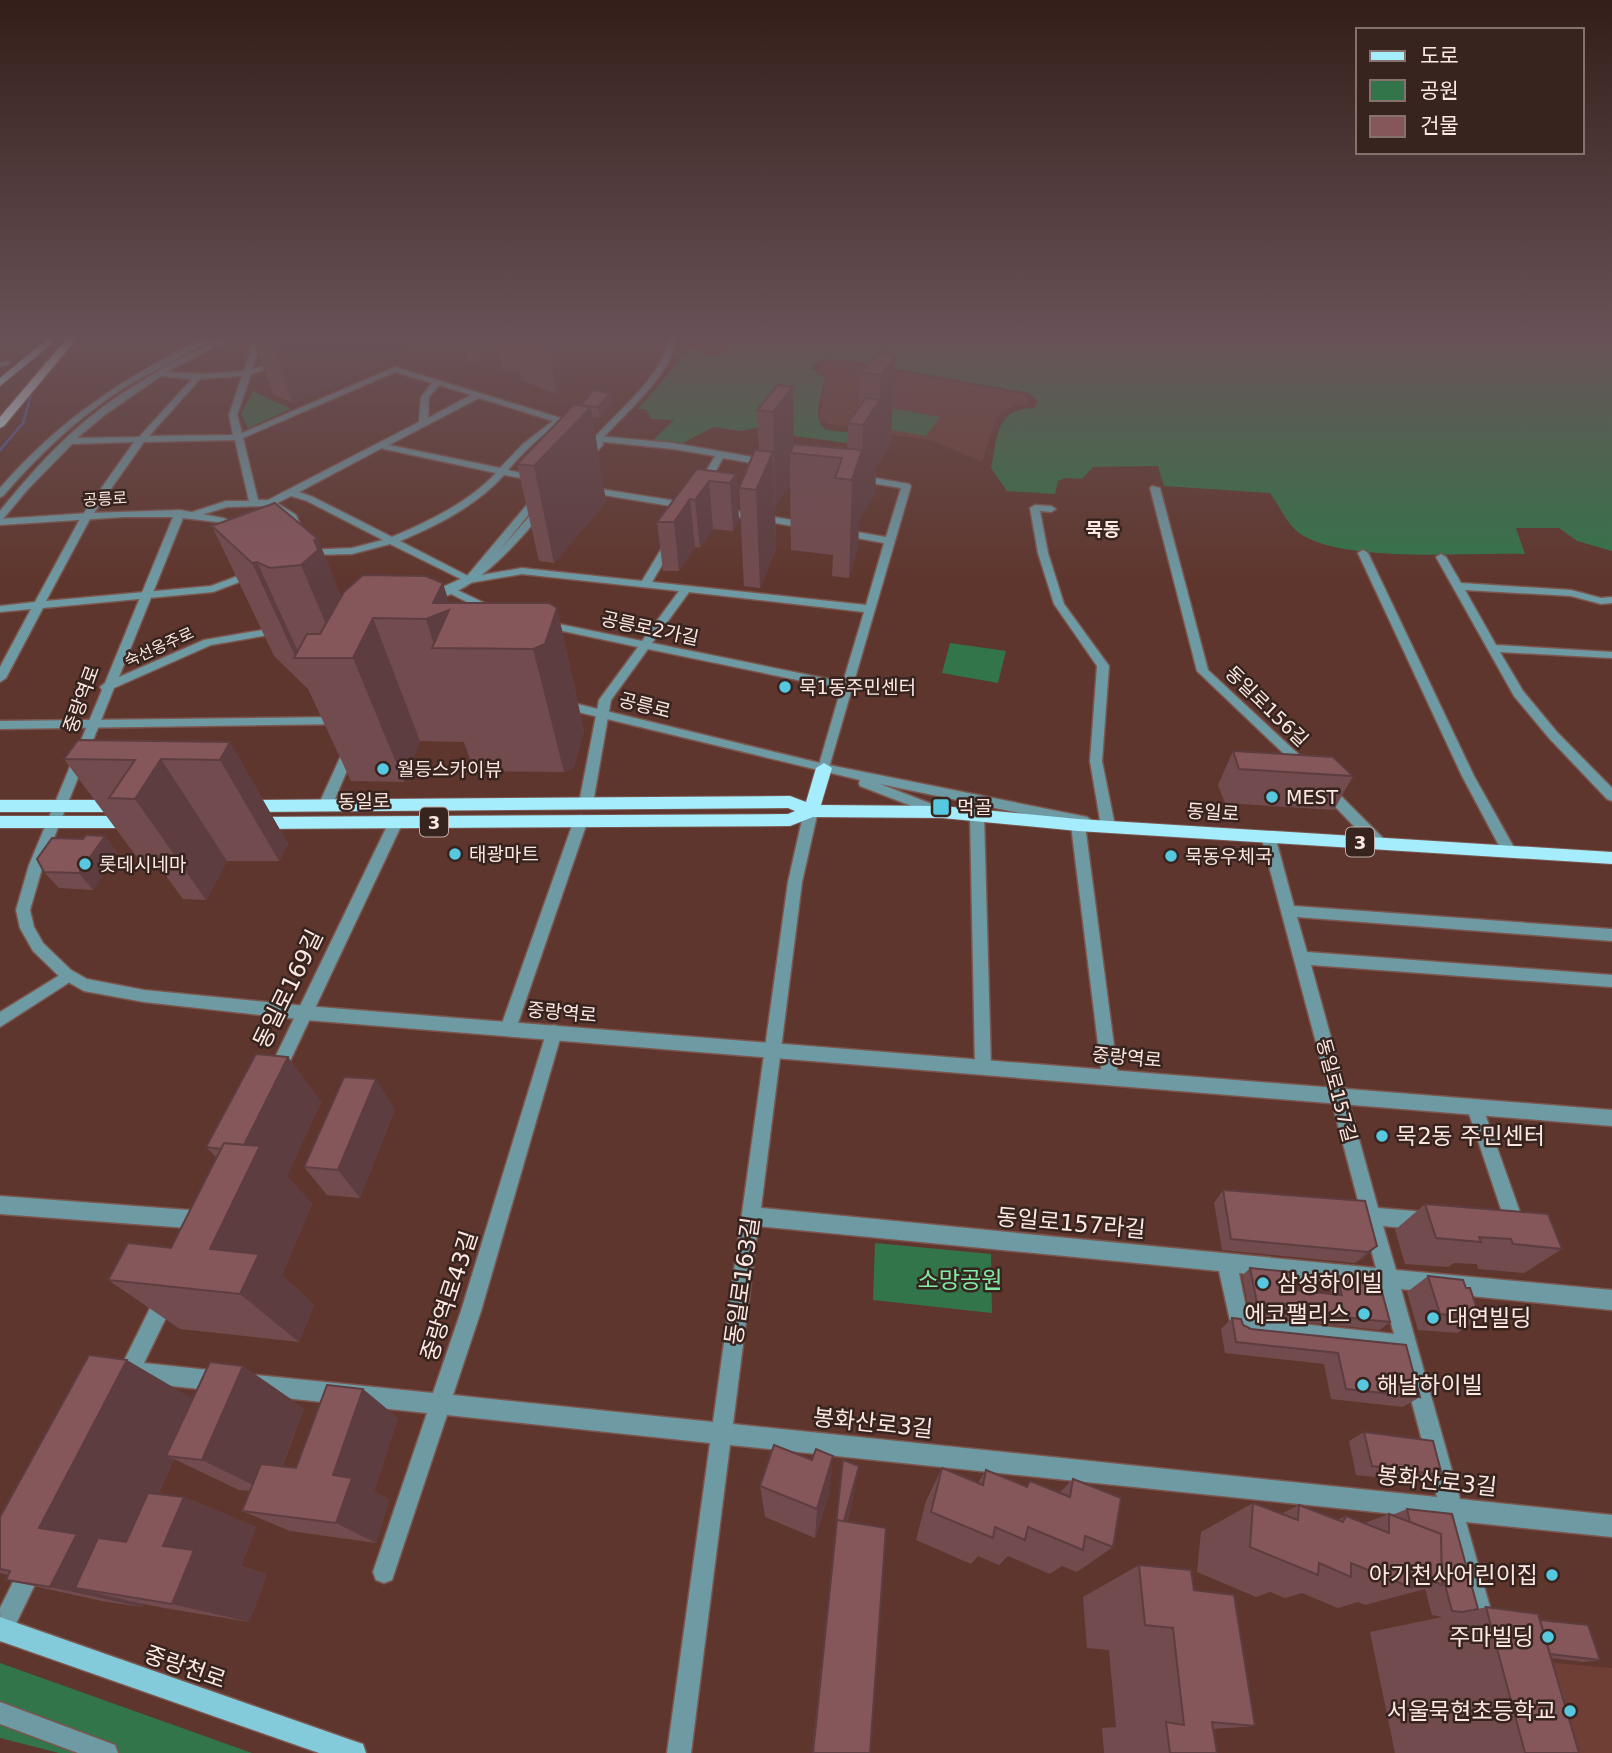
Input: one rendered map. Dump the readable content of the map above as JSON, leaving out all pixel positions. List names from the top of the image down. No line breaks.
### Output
{"streets":{"main road":["동일로","3","중랑천로"],"street":["공릉로","공릉로2가길","숙선옹주로","중랑역로","동일로156길","동일로169길","동일로157길","동일로157라길","동일로163길","중랑역로43길","봉화산로3길"]},"crossings":[["공릉로","중랑역로"],["공릉로","동일로"],["숙선옹주로","중랑역로"],["중랑역로","동일로169길"],["중랑역로","동일로157길"],["중랑역로","동일로163길"],["중랑역로","중랑역로43길"],["동일로156길","동일로"],["동일로","동일로169길"],["동일로","동일로157길"],["동일로","동일로163길"],["동일로157길","동일로157라길"],["동일로157길","봉화산로3길"],["동일로157라길","동일로163길"],["동일로163길","봉화산로3길"],["중랑역로43길","봉화산로3길"]],"districts":["묵동"],"parks":["소망공원"],"places":{"other":["묵1동주민센터","월등스카이뷰","MEST","태광마트","묵동우체국","롯데시네마","묵2동 주민센터","삼성하이빌","에코팰리스","대연빌딩","해날하이빌","아기천사어린이집","주마빌딩","서울묵현초등학교"],"transit":["먹골"]},"legend":["도로","공원","건물"]}
